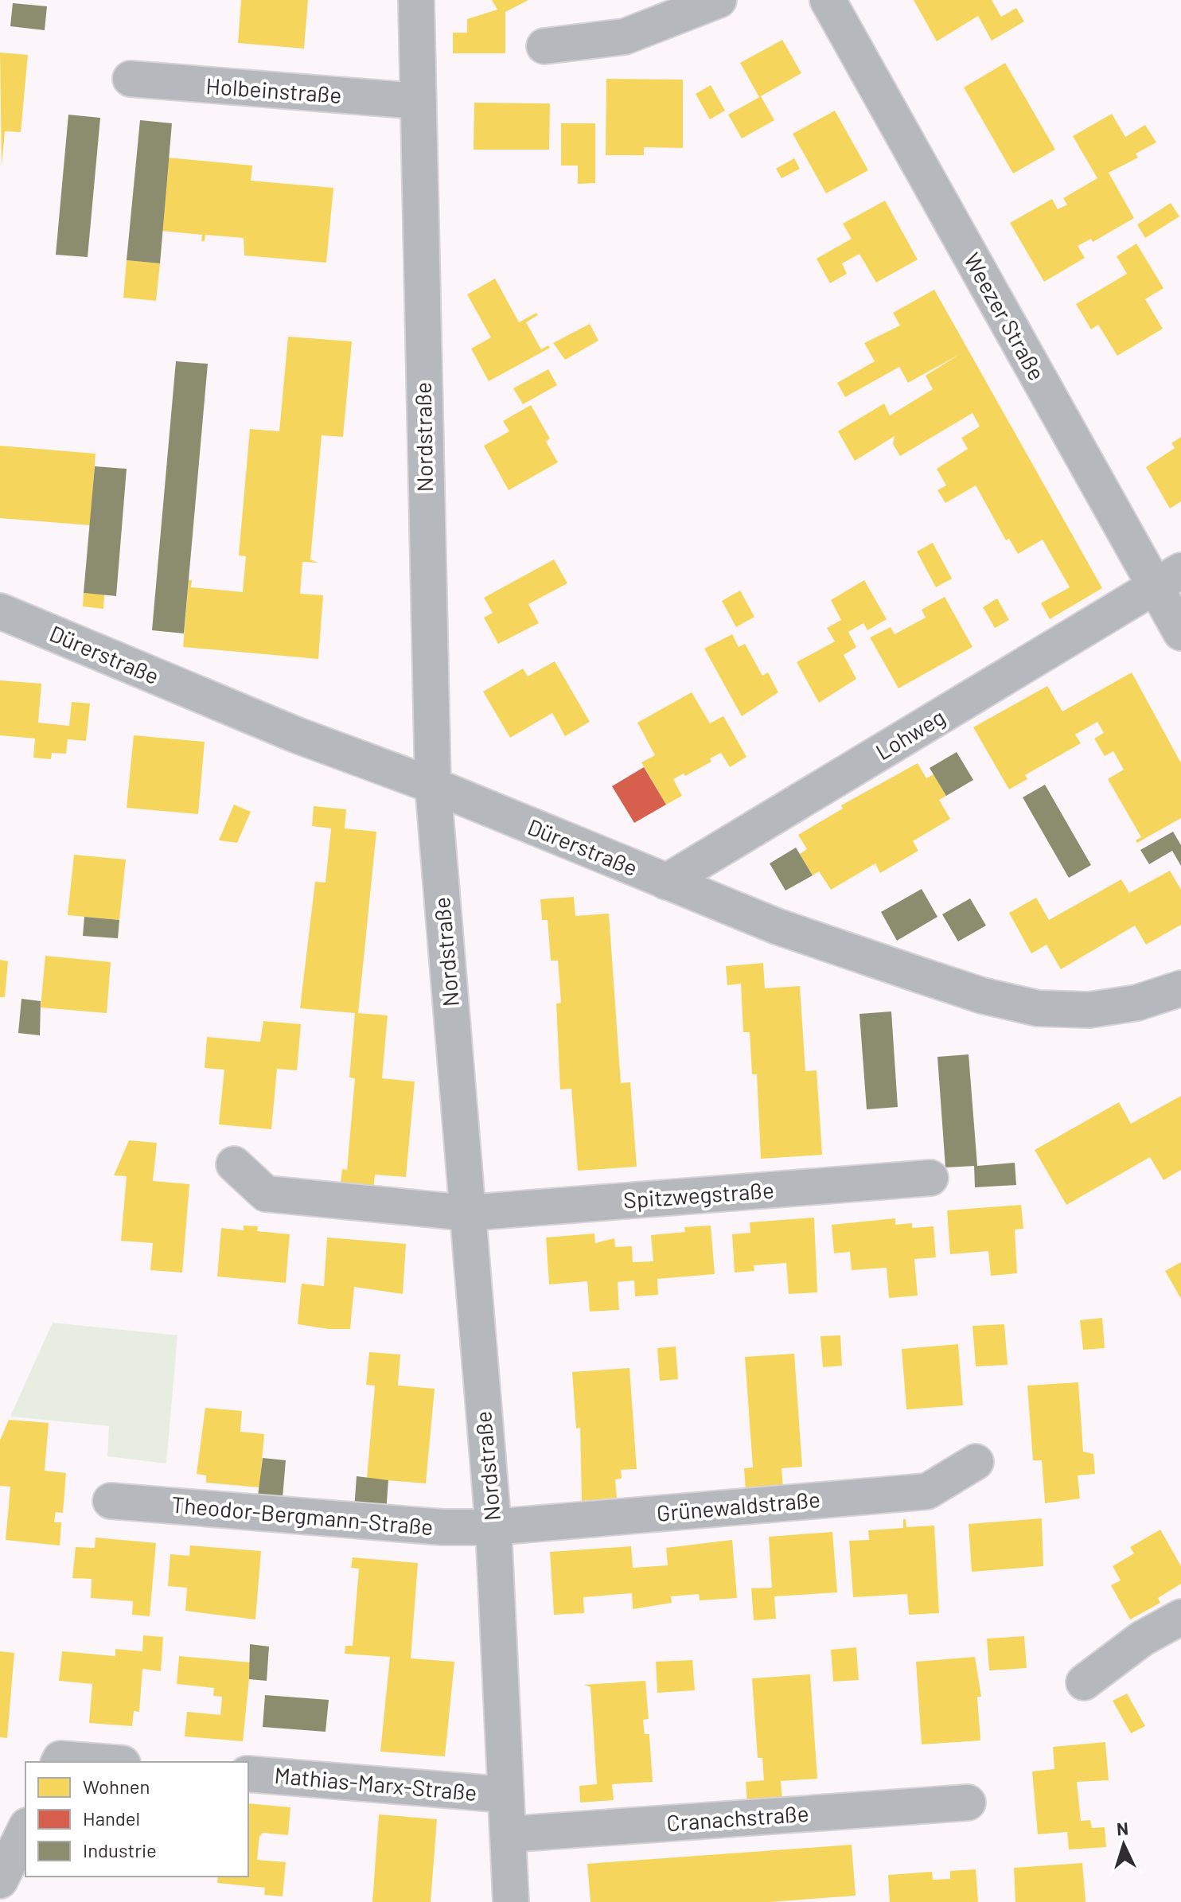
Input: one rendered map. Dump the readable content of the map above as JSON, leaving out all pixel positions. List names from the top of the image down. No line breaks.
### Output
{"streets":{"street":["Holbeinstraße","Weezer Straße","Nordstraße","Dürerstraße","Lohweg","Spitzwegstraße","Grünewaldstraße","Theodor-Bergmann-Straße","Mathias-Marx-Straße","Cranachstraße"]},"crossings":[["Holbeinstraße","Nordstraße"],["Weezer Straße","Lohweg"],["Nordstraße","Dürerstraße"],["Nordstraße","Spitzwegstraße"],["Nordstraße","Grünewaldstraße"],["Nordstraße","Theodor-Bergmann-Straße"],["Nordstraße","Mathias-Marx-Straße"],["Nordstraße","Cranachstraße"],["Dürerstraße","Lohweg"],["Grünewaldstraße","Theodor-Bergmann-Straße"]],"legend":["Wohnen","Handel","Industrie"],"north":"top"}
